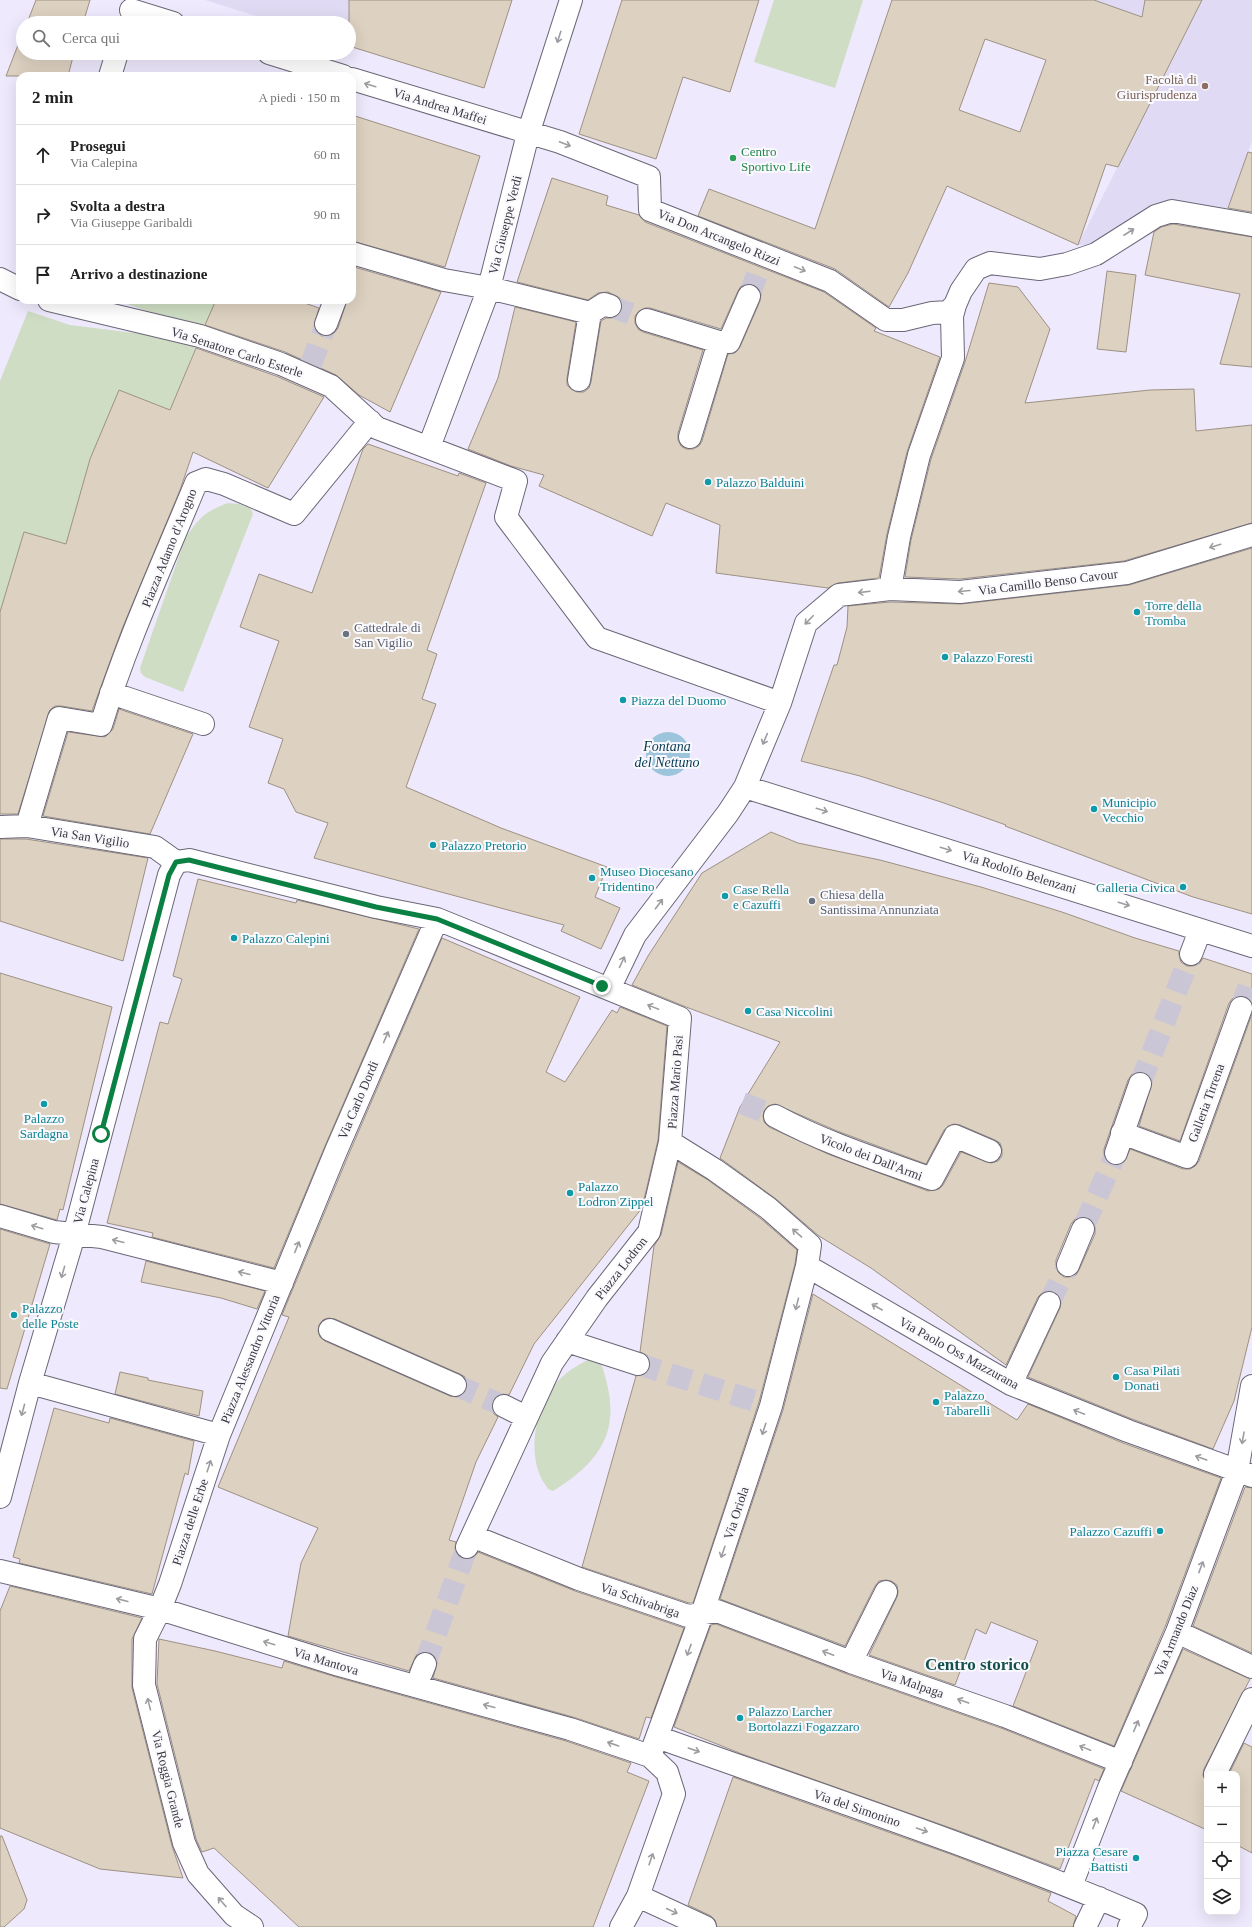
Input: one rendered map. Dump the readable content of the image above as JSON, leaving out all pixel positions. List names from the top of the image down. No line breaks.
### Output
{"streets":{"street":["Via Andrea Maffei","Via Giuseppe Verdi","Via Don Arcangelo Rizzi","Via Senatore Carlo Esterle","Piazza Adamo d'Arogno","Via Camillo Benso Cavour","Via San Vigilio","Via Rodolfo Belenzani","Piazza Mario Pasi","Via Carlo Dordi","Galleria Tirrena","Vicolo dei Dall'Armi","Via Calepina","Piazza Lodron","Via Paolo Oss Mazzurana","Piazza Alessandro Vittoria","Via Oriola","Piazza delle Erbe","Via Schivabriga","Via Armando Diaz","Via Mantova","Via Malpaga","Via Roggia Grande","Via del Simonino"]},"crossings":[["Via Andrea Maffei","Via Giuseppe Verdi"],["Via Andrea Maffei","Via Don Arcangelo Rizzi"],["Via Giuseppe Verdi","Via Don Arcangelo Rizzi"],["Via Senatore Carlo Esterle","Piazza Adamo d'Arogno"],["Via San Vigilio","Via Calepina"],["Piazza Mario Pasi","Piazza Lodron"],["Piazza Mario Pasi","Via Paolo Oss Mazzurana"],["Piazza Mario Pasi","Via Oriola"],["Via Carlo Dordi","Piazza Alessandro Vittoria"],["Piazza Lodron","Via Schivabriga"],["Via Paolo Oss Mazzurana","Via Oriola"],["Via Paolo Oss Mazzurana","Via Armando Diaz"],["Piazza Alessandro Vittoria","Piazza delle Erbe"],["Via Oriola","Via Schivabriga"],["Via Oriola","Via Mantova"],["Via Oriola","Via Malpaga"],["Via Oriola","Via del Simonino"],["Piazza delle Erbe","Via Mantova"],["Piazza delle Erbe","Via Roggia Grande"],["Via Schivabriga","Via Malpaga"],["Via Armando Diaz","Via Malpaga"],["Via Armando Diaz","Via del Simonino"],["Via Mantova","Via Roggia Grande"],["Via Mantova","Via del Simonino"]],"one_way":["Via Don Arcangelo Rizzi","Via Camillo Benso Cavour","Via Rodolfo Belenzani","Piazza Mario Pasi","Via Carlo Dordi","Via Calepina","Via Paolo Oss Mazzurana","Via Oriola","Piazza delle Erbe","Via Mantova","Via Malpaga","Via Roggia Grande","Via del Simonino"],"districts":["Centro storico"],"water":["Fontana del Nettuno"],"places":["Facoltà di Giurisprudenza","Centro Sportivo Life","Palazzo Balduini","Torre della Tromba","Cattedrale di San Vigilio","Palazzo Foresti","Piazza del Duomo","Municipio Vecchio","Palazzo Pretorio","Museo Diocesano Tridentino","Galleria Civica","Case Rella e Cazuffi","Chiesa della Santissima Annunziata","Palazzo Calepini","Casa Niccolini","Palazzo Sardagna","Palazzo Lodron Zippel","Palazzo delle Poste","Casa Pilati Donati","Palazzo Tabarelli","Palazzo Cazuffi","Palazzo Larcher Bortolazzi Fogazzaro","Piazza Cesare Battisti"],"page":{"search":"Cerca qui","heading":["2 min","A piedi · 150 m"],"list":[["Prosegui","Via Calepina","60 m"],["Svolta a destra","Via Giuseppe Garibaldi","90 m"],"Arrivo a destinazione"],"map_buttons":["+","−"]}}
